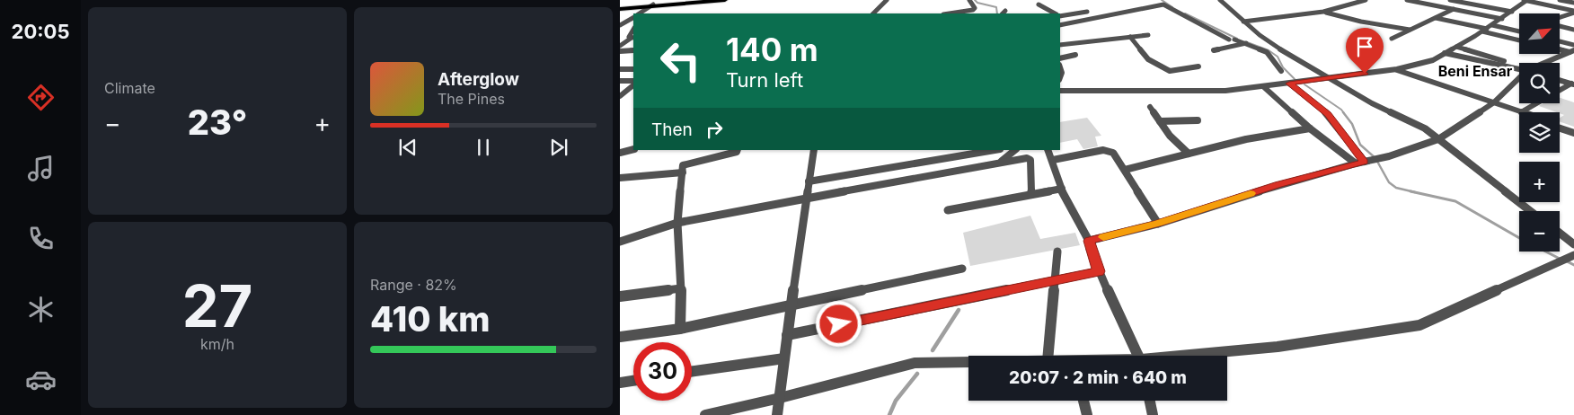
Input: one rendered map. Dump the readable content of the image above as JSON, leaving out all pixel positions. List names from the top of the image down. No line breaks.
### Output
{"districts":["Beni Ensar"],"north":"top right","page":{"tabs":"20:05","tile":["Climate",["27","km/h"],["Range · 82%","410 km"]],"map_buttons":["+","−"],"turn":["140 m","Turn left"],"song":["Afterglow","The Pines"],"heat":["−","23°","+"],"then":"Then","limit":"30","trip":"20:07 · 2 min · 640 m"}}
